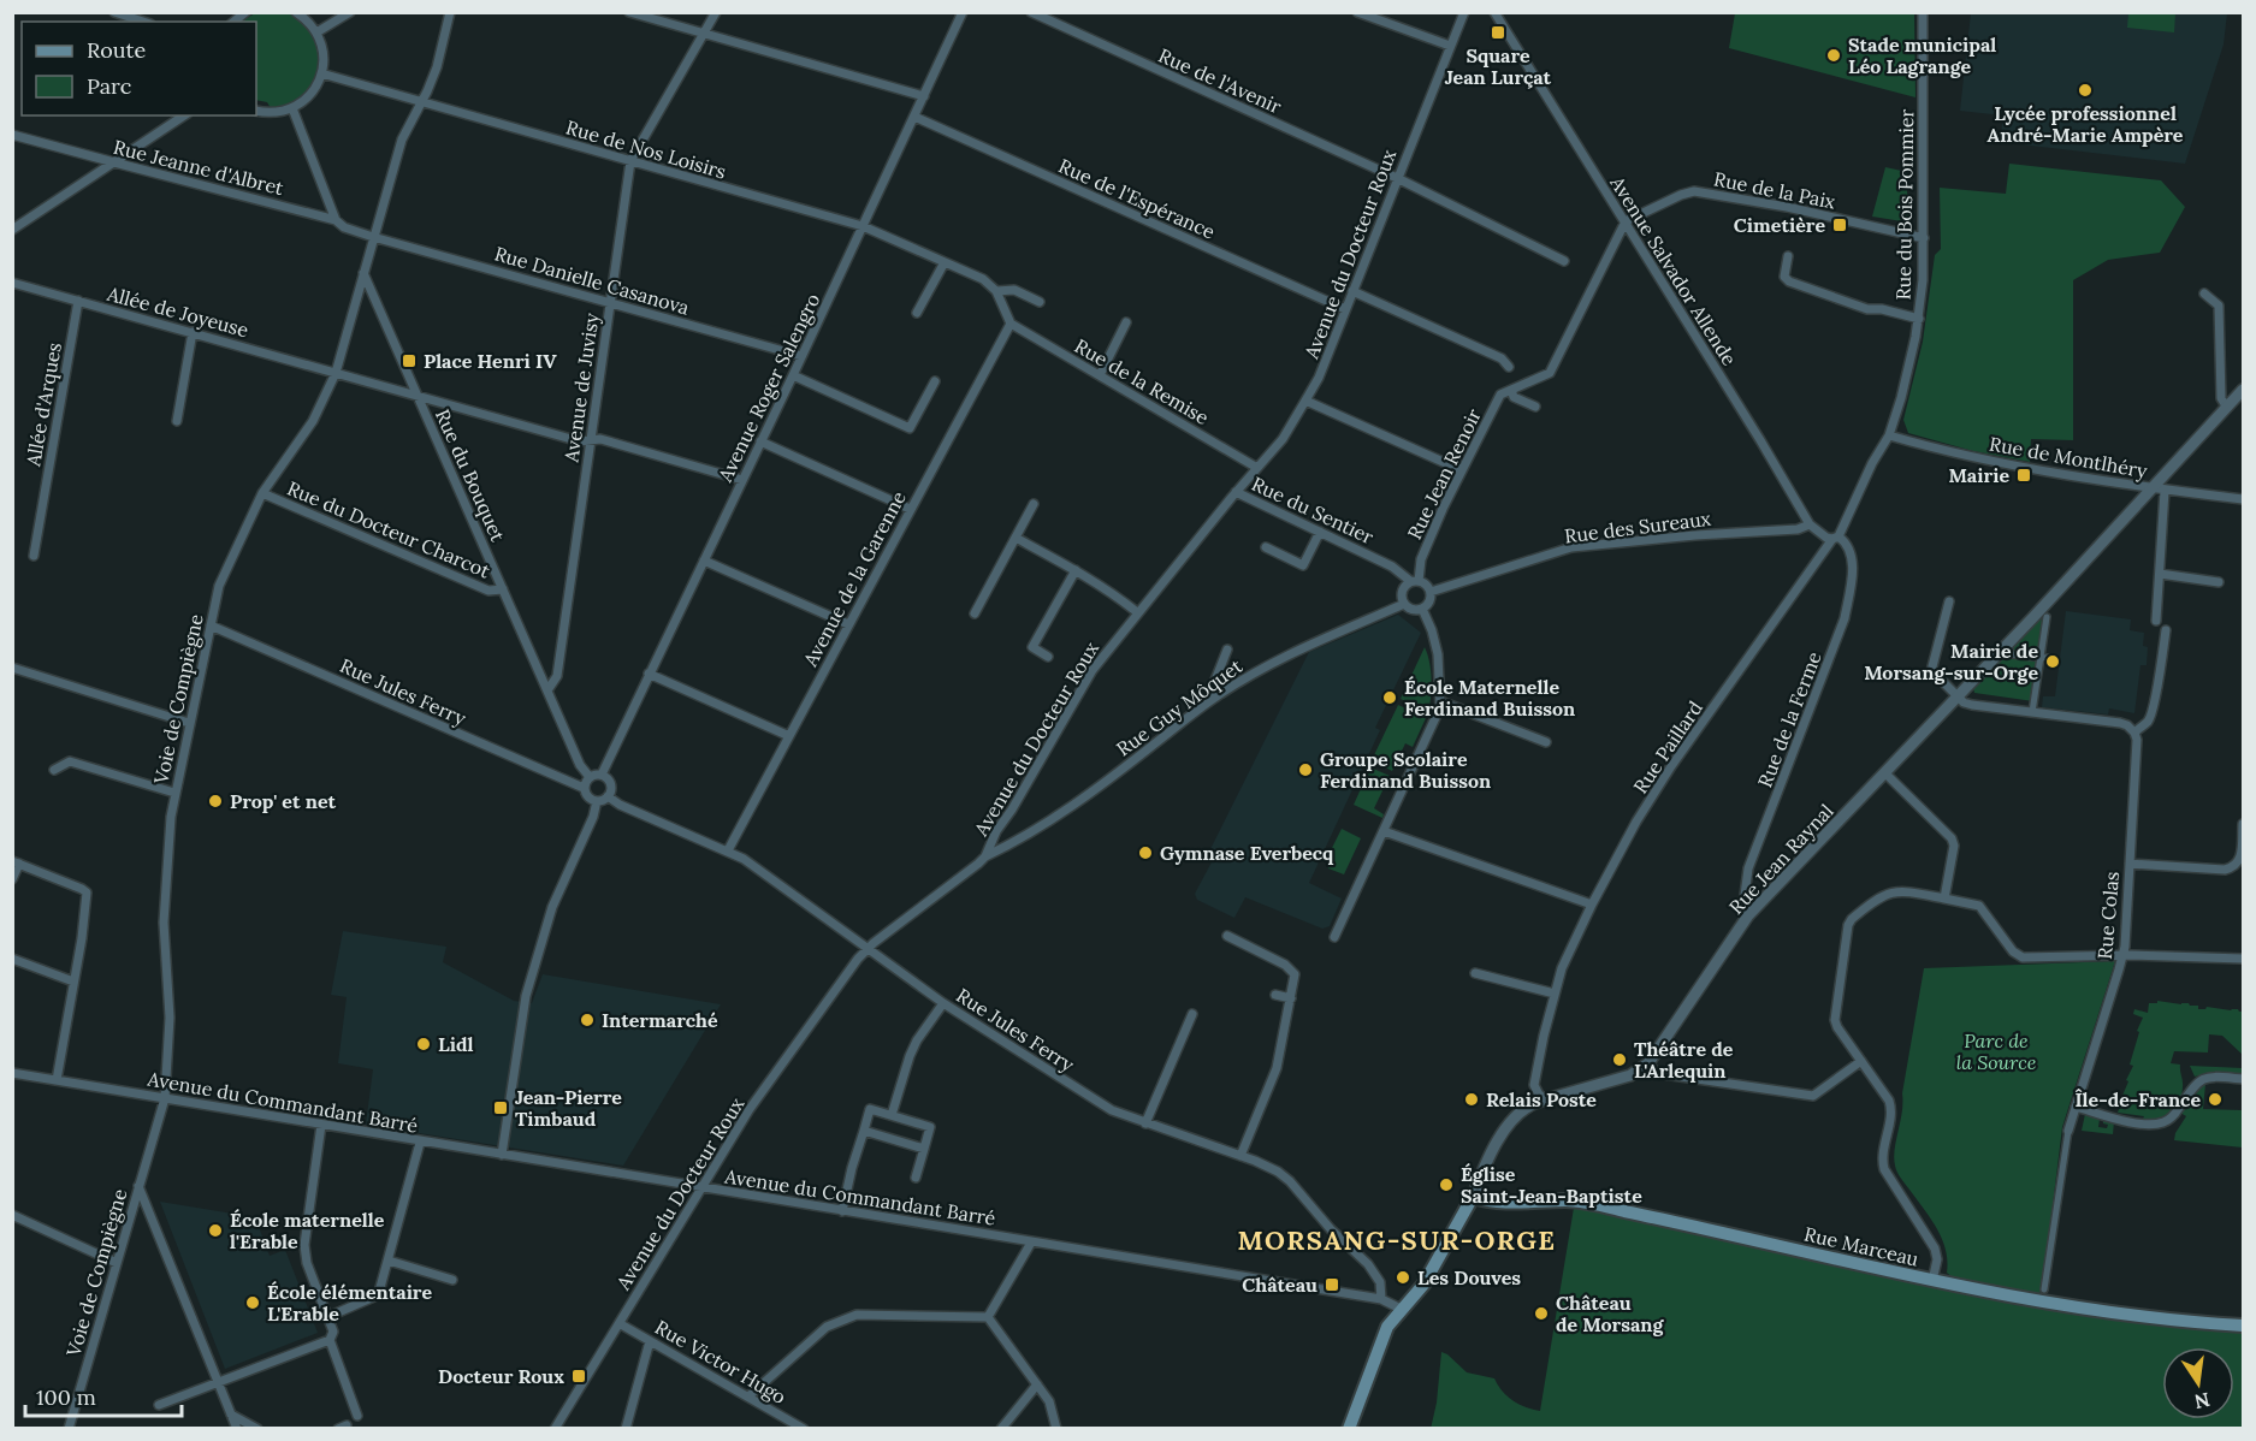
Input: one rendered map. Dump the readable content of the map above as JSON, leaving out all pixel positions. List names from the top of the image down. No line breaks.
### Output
{"streets":{"main road":["Rue Jean Raynal","Rue Marceau"],"street":["Rue de l'Avenir","Rue de Nos Loisirs","Rue Jeanne d'Albret","Rue de la Paix","Rue de l'Espérance","Rue du Bois Pommier","Avenue du Docteur Roux","Avenue Salvador Allende","Rue Danielle Casanova","Allée de Joyeuse","Rue de la Remise","Avenue de Juvisy","Avenue Roger Salengro","Allée d'Arques","Rue de Montlhéry","Rue Jean Renoir","Rue du Bouquet","Rue du Sentier","Rue des Sureaux","Rue du Docteur Charcot","Avenue de la Garenne","Rue Jules Ferry","Voie de Compiègne","Rue Guy Môquet","Rue de la Ferme","Rue Paillard","Rue Colas","Avenue du Commandant Barré","Rue Victor Hugo"]},"crossings":[["Rue de l'Avenir","Avenue du Docteur Roux"],["Rue de Nos Loisirs","Avenue de Juvisy"],["Rue de Nos Loisirs","Avenue Roger Salengro"],["Rue de Nos Loisirs","Voie de Compiègne"],["Rue Jeanne d'Albret","Rue Danielle Casanova"],["Rue Jeanne d'Albret","Voie de Compiègne"],["Rue de la Paix","Rue du Bois Pommier"],["Rue de la Paix","Avenue Salvador Allende"],["Rue de la Paix","Rue Jean Renoir"],["Rue de l'Espérance","Avenue du Docteur Roux"],["Rue de l'Espérance","Avenue Roger Salengro"],["Rue du Bois Pommier","Rue de Montlhéry"],["Rue du Bois Pommier","Rue Paillard"],["Avenue du Docteur Roux","Rue de la Remise"],["Avenue du Docteur Roux","Rue du Sentier"],["Avenue du Docteur Roux","Rue Jules Ferry"],["Avenue du Docteur Roux","Rue Guy Môquet"],["Avenue du Docteur Roux","Avenue du Commandant Barré"],["Avenue du Docteur Roux","Rue Victor Hugo"],["Avenue Salvador Allende","Rue Jean Renoir"],["Avenue Salvador Allende","Rue des Sureaux"],["Avenue Salvador Allende","Rue de la Ferme"],["Avenue Salvador Allende","Rue Paillard"],["Rue Danielle Casanova","Avenue de Juvisy"],["Rue Danielle Casanova","Avenue Roger Salengro"],["Rue Danielle Casanova","Voie de Compiègne"],["Allée de Joyeuse","Avenue de Juvisy"],["Allée de Joyeuse","Avenue Roger Salengro"],["Allée de Joyeuse","Allée d'Arques"],["Allée de Joyeuse","Rue du Bouquet"],["Allée de Joyeuse","Voie de Compiègne"],["Rue de la Remise","Avenue de la Garenne"],["Avenue de Juvisy","Rue du Bouquet"],["Avenue Roger Salengro","Rue Jules Ferry"],["Rue de Montlhéry","Rue Paillard"],["Rue de Montlhéry","Rue Jean Raynal"],["Rue Jean Renoir","Rue du Sentier"],["Rue Jean Renoir","Rue des Sureaux"],["Rue Jean Renoir","Rue Guy Môquet"],["Rue du Bouquet","Rue du Docteur Charcot"],["Rue du Bouquet","Voie de Compiègne"],["Rue du Sentier","Rue des Sureaux"],["Rue du Sentier","Rue Guy Môquet"],["Rue des Sureaux","Rue Guy Môquet"],["Rue du Docteur Charcot","Voie de Compiègne"],["Avenue de la Garenne","Rue Jules Ferry"],["Rue Jules Ferry","Voie de Compiègne"],["Rue Jules Ferry","Avenue du Commandant Barré"],["Voie de Compiègne","Avenue du Commandant Barré"],["Rue de la Ferme","Rue Paillard"],["Rue de la Ferme","Rue Jean Raynal"],["Rue Paillard","Rue Jean Raynal"],["Rue Jean Raynal","Avenue du Commandant Barré"],["Rue Jean Raynal","Rue Marceau"]],"districts":["MORSANG-SUR-ORGE"],"parks":["Parc de la Source"],"places":{"transit":["Square Jean Lurçat","Cimetière","Place Henri IV","Mairie","Jean-Pierre Timbaud","Château","Docteur Roux"],"other":["Stade municipal Léo Lagrange","Lycée professionnel André-Marie Ampère","Mairie de Morsang-sur-Orge","École Maternelle Ferdinand Buisson","Groupe Scolaire Ferdinand Buisson","Prop' et net","Gymnase Everbecq","Intermarché","Lidl","Théâtre de L'Arlequin","Relais Poste","Île-de-France","Église Saint-Jean-Baptiste","École maternelle l'Erable","Les Douves","École élémentaire L'Erable","Château de Morsang"]},"legend":["Route","Parc"],"scale_bar":"100 m","north":"bottom"}
